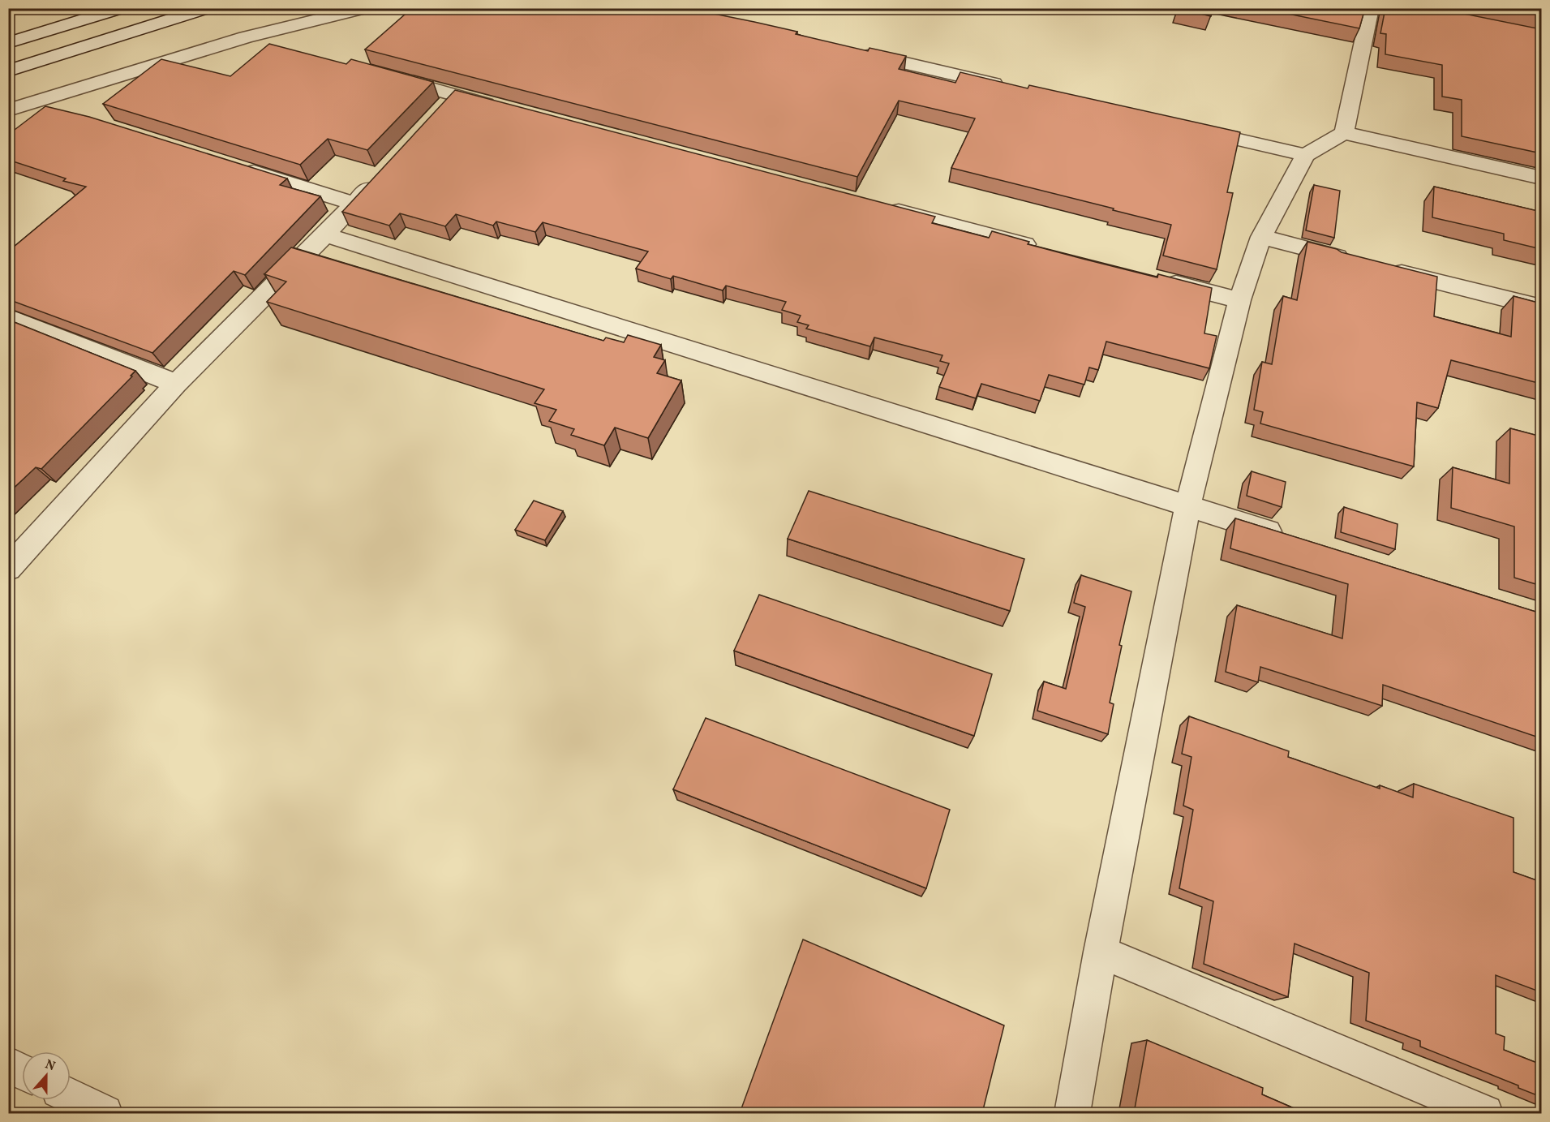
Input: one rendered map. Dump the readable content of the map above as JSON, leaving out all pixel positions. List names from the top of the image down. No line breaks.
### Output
{"north":"top"}
